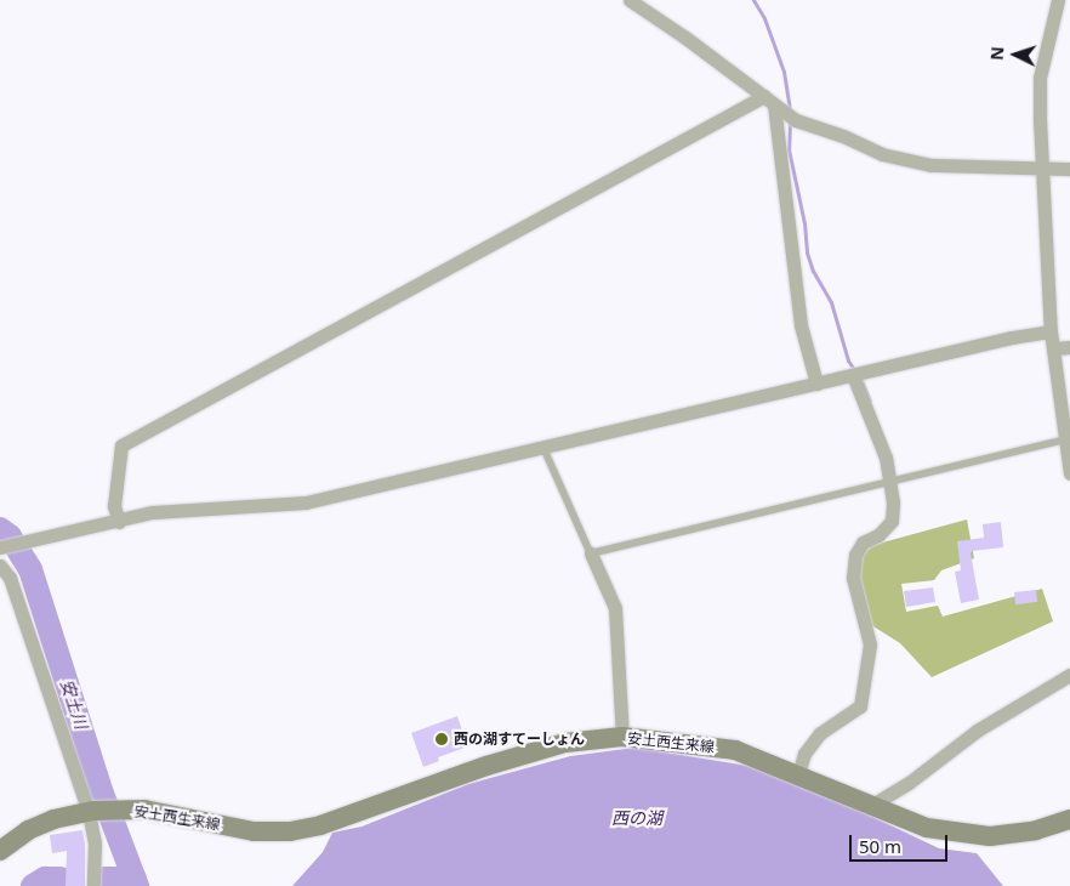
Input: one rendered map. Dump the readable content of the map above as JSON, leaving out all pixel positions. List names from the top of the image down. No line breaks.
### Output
{"streets":{"main road":["安土西生来線"]},"water":["安土川","西の湖"],"places":["西の湖すてーしょん"],"scale_bar":"50 m","north":"left"}
